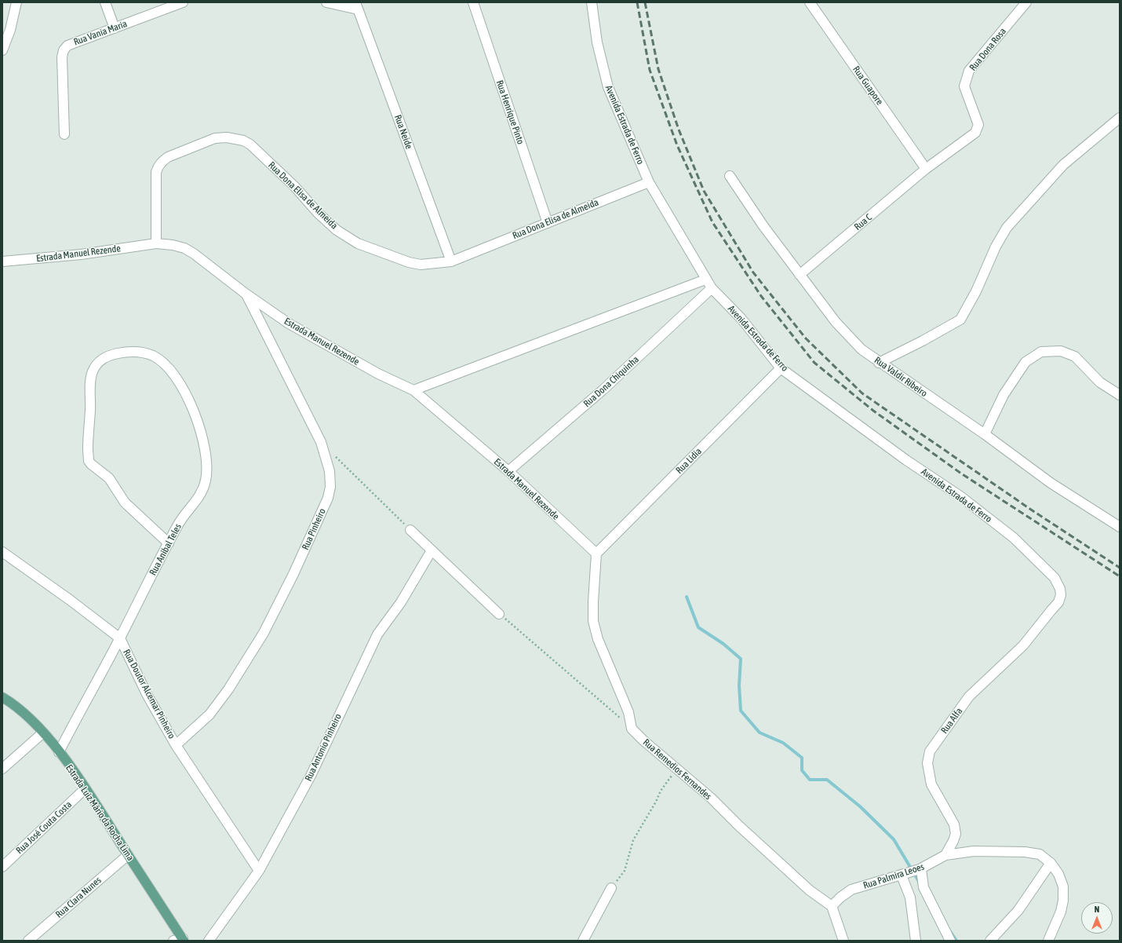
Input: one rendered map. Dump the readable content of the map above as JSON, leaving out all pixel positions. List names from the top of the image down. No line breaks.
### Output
{"streets":{"main road":["Estrada Luiz Mário da Rocha Lima"],"street":["Rua Vania Maria","Rua Dona Rosa","Rua Guapore","Rua Henrique Pinto","Avenida Estrada de Ferro","Rua Neide","Rua Dona Elisa de Almeida","Rua C","Estrada Manuel Rezende","Rua Valdir Ribeiro","Rua Dona Chiquinha","Rua Lidia","Rua Pinheiro","Rua Anibal Teles","Rua Doutor Alcemar Pinheiro","Rua Alfa","Rua Antonio Pinheiro","Rua Remedios Fernandes","Rua José Couta Costa","Rua Palmira Leoes","Rua Clara Nunes"]},"crossings":[["Rua Dona Rosa","Rua Guapore"],["Rua Dona Rosa","Rua C"],["Rua Guapore","Rua C"],["Rua Henrique Pinto","Rua Dona Elisa de Almeida"],["Avenida Estrada de Ferro","Rua Dona Elisa de Almeida"],["Avenida Estrada de Ferro","Rua Dona Chiquinha"],["Avenida Estrada de Ferro","Rua Lidia"],["Avenida Estrada de Ferro","Rua Alfa"],["Rua Neide","Rua Dona Elisa de Almeida"],["Rua Dona Elisa de Almeida","Estrada Manuel Rezende"],["Rua C","Rua Valdir Ribeiro"],["Estrada Manuel Rezende","Rua Dona Chiquinha"],["Estrada Manuel Rezende","Rua Lidia"],["Estrada Manuel Rezende","Rua Pinheiro"],["Rua Pinheiro","Rua Doutor Alcemar Pinheiro"],["Rua Anibal Teles","Rua Doutor Alcemar Pinheiro"],["Rua Anibal Teles","Estrada Luiz Mário da Rocha Lima"],["Rua Doutor Alcemar Pinheiro","Rua Antonio Pinheiro"],["Rua Alfa","Rua Palmira Leoes"],["Rua Remedios Fernandes","Rua Palmira Leoes"],["Estrada Luiz Mário da Rocha Lima","Rua José Couta Costa"],["Estrada Luiz Mário da Rocha Lima","Rua Clara Nunes"]],"north":"top"}
